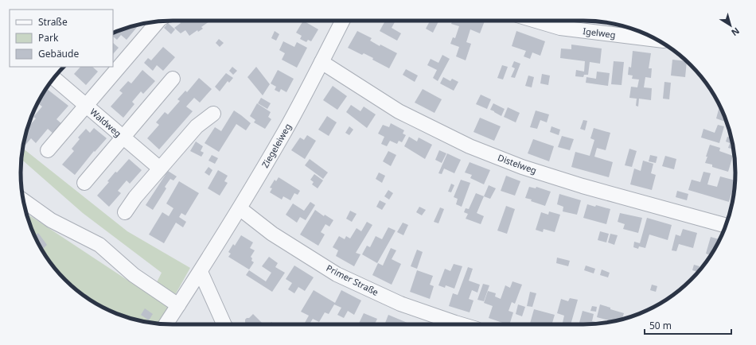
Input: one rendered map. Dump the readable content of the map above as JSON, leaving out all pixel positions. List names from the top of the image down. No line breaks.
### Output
{"streets":{"street":["Igelweg","Waldweg","Ziegeleiweg","Distelweg","Primer Straße"]},"crossings":[["Ziegeleiweg","Distelweg"],["Ziegeleiweg","Primer Straße"]],"legend":["Straße","Park","Gebäude"],"scale_bar":"50 m","north":"bottom right"}
